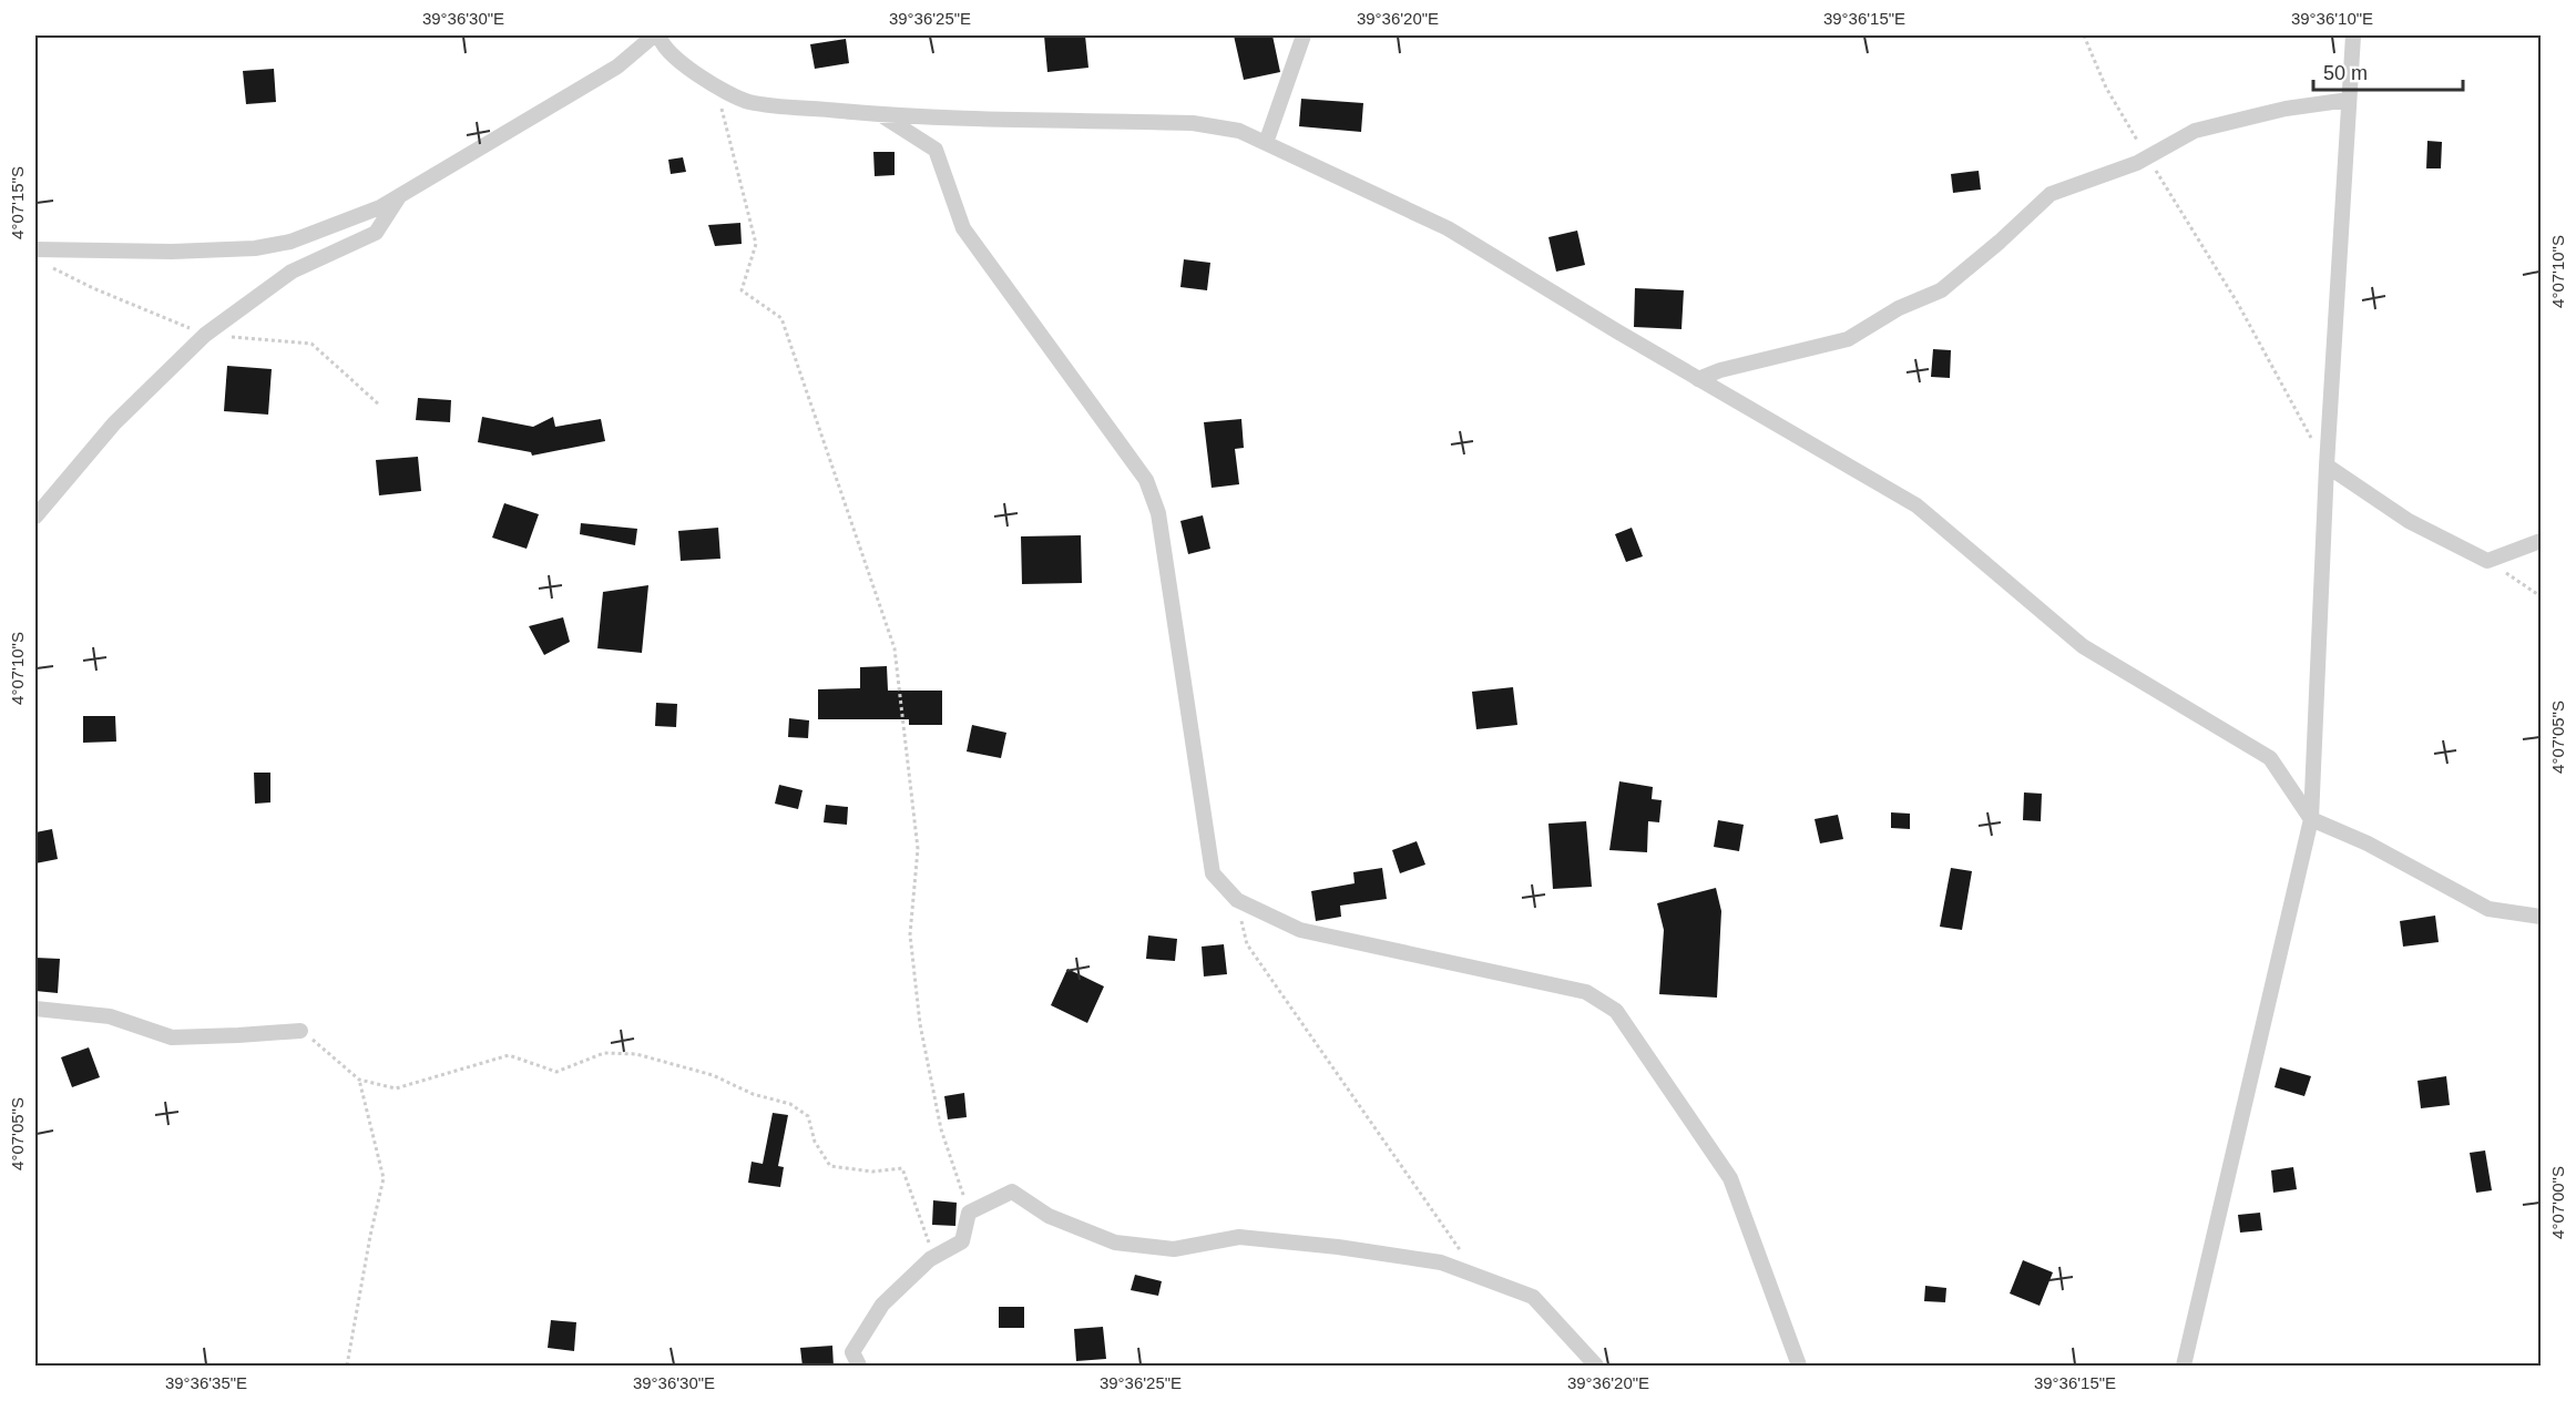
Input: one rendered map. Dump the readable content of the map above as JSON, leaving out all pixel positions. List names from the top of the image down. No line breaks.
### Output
{"scale_bar":"50 m","coordinates":["39°36'30\"E","39°36'25\"E","39°36'20\"E","39°36'15\"E","39°36'10\"E","4°07'15\"S","4°07'10\"S","4°07'05\"S","4°07'00\"S","39°36'35\"E"]}
